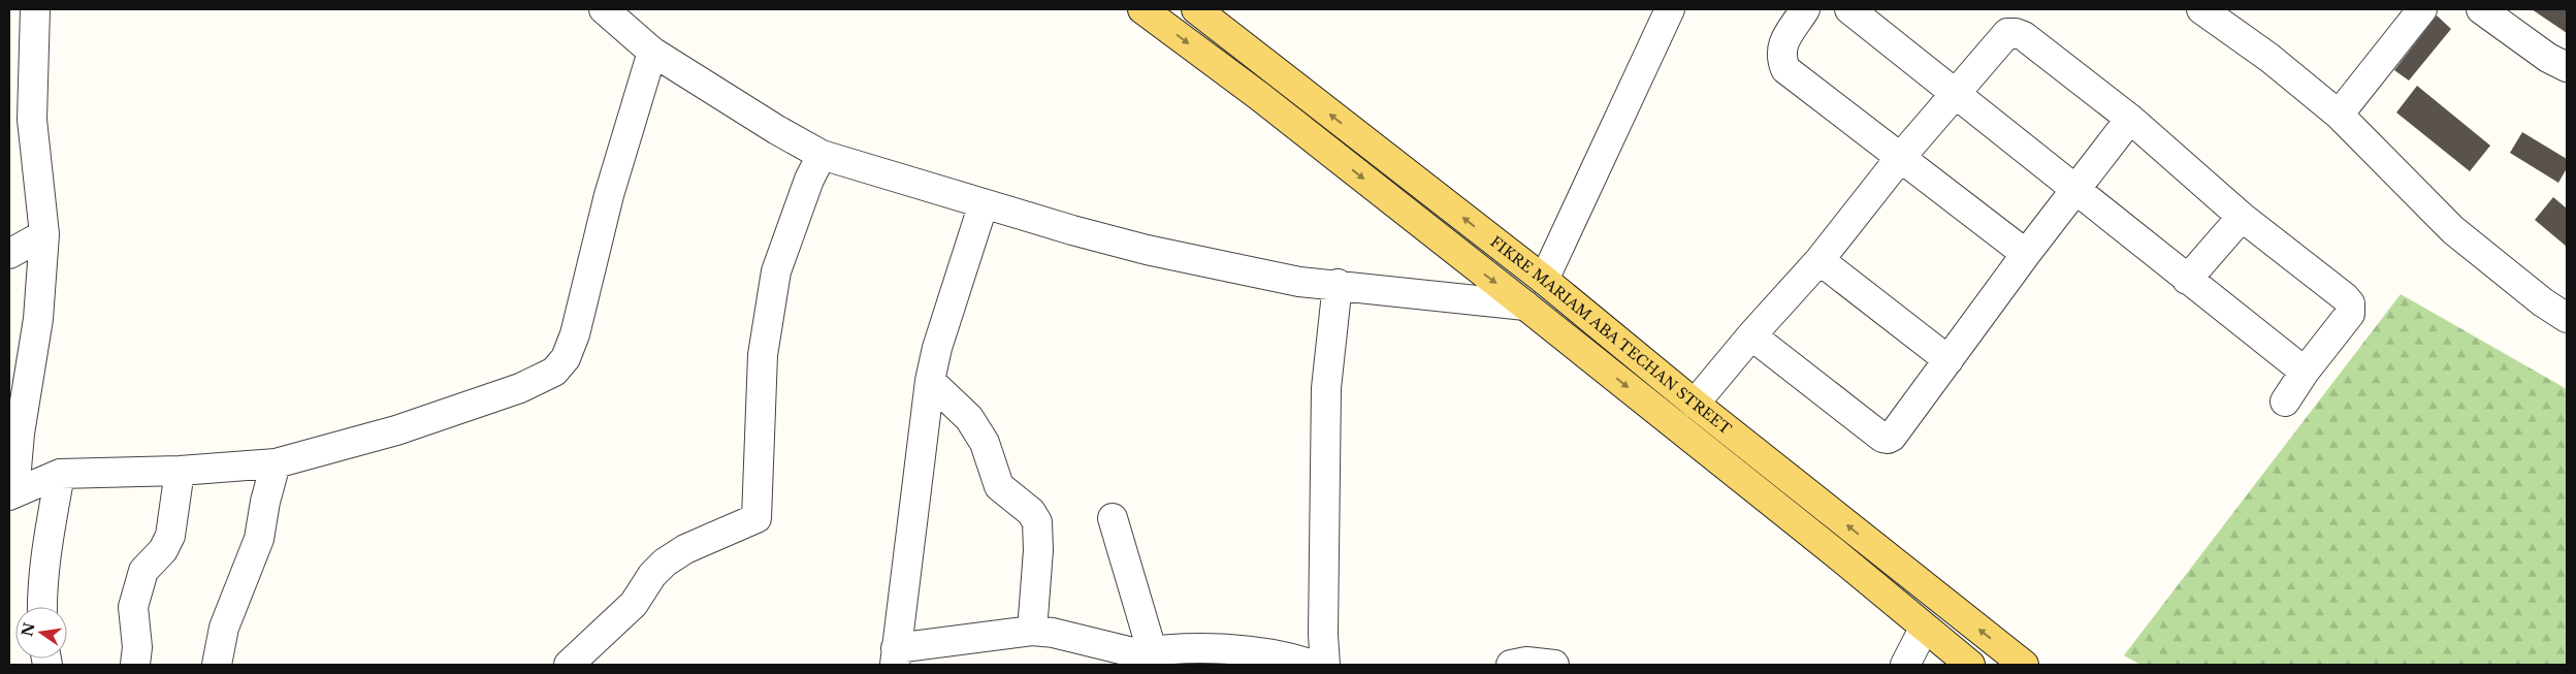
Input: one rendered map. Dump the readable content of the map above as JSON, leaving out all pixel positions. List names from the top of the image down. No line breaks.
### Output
{"streets":{"main road":["FIKRE MARIAM ABA TECHAN STREET"]},"north":"left"}
